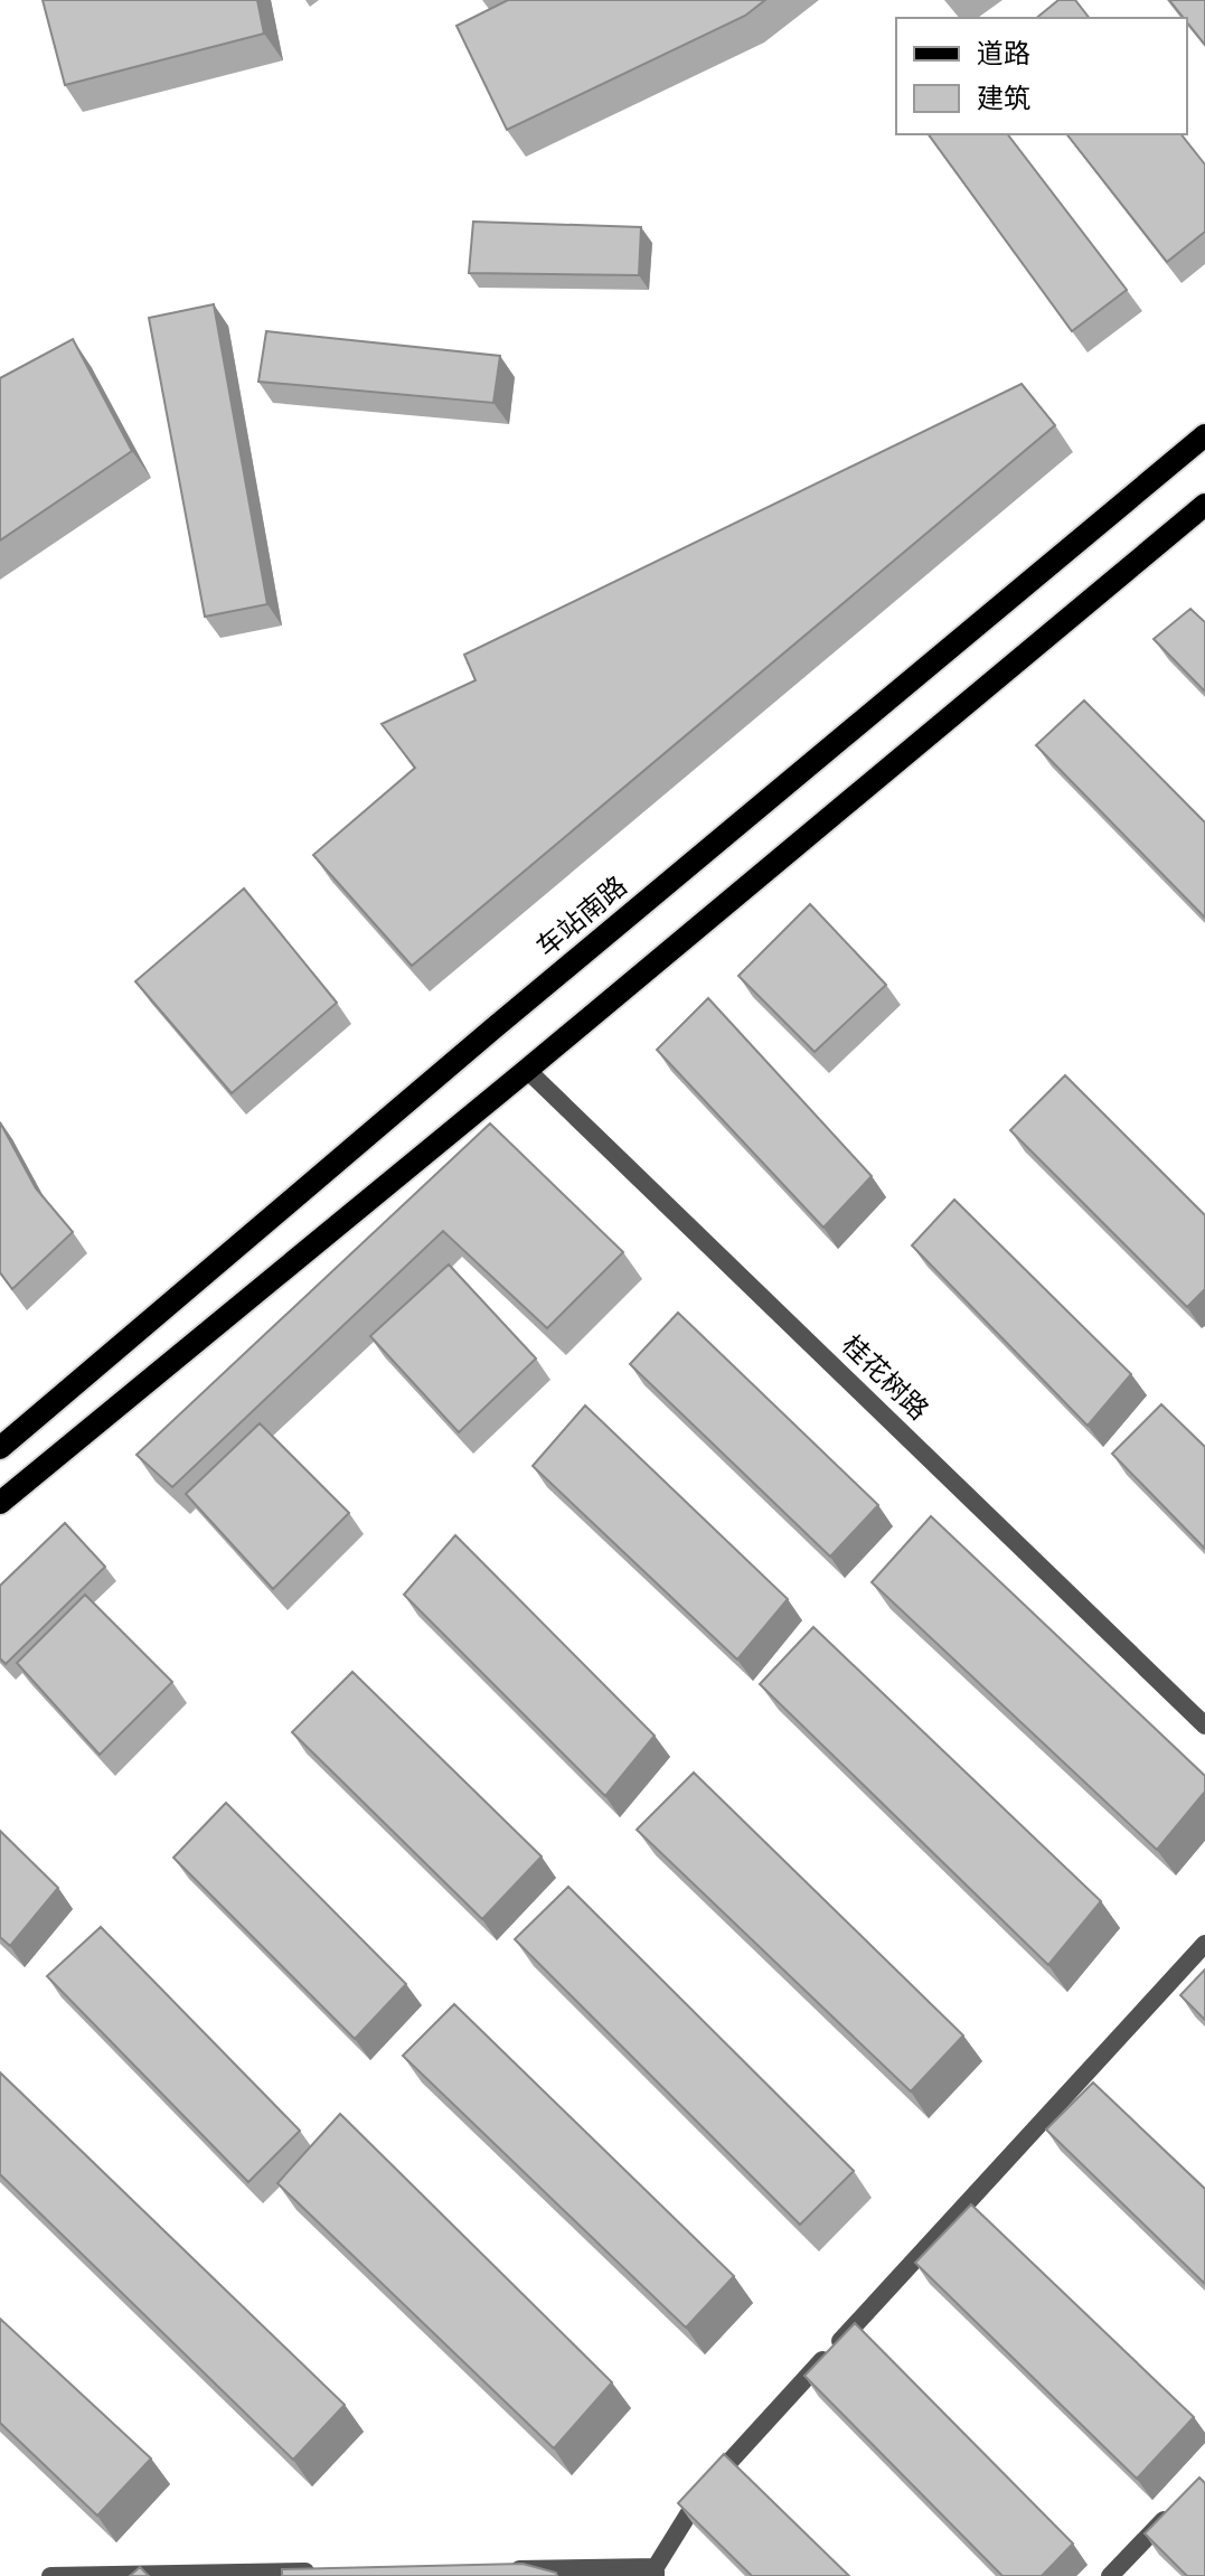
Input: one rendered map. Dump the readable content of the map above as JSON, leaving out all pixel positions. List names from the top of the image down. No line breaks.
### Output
{"streets":{"main road":["车站南路"],"street":["桂花树路"]},"legend":["道路","建筑"]}
